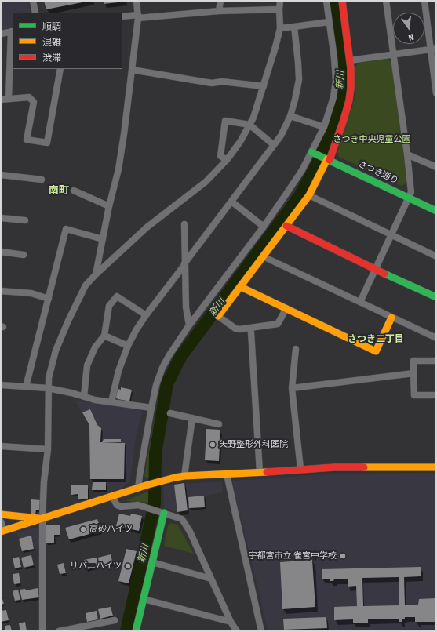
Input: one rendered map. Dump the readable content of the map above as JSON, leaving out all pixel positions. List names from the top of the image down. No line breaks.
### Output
{"streets":{"street":["さつき通り"]},"districts":["南町","さつき二丁目"],"water":["新川"],"parks":["さつき中央児童公園"],"places":["矢野整形外科医院","高砂ハイツ","宇都宮市立 雀宮中学校","リバーハイツ"],"legend":["順調","混雑","渋滞"],"north":"bottom"}
